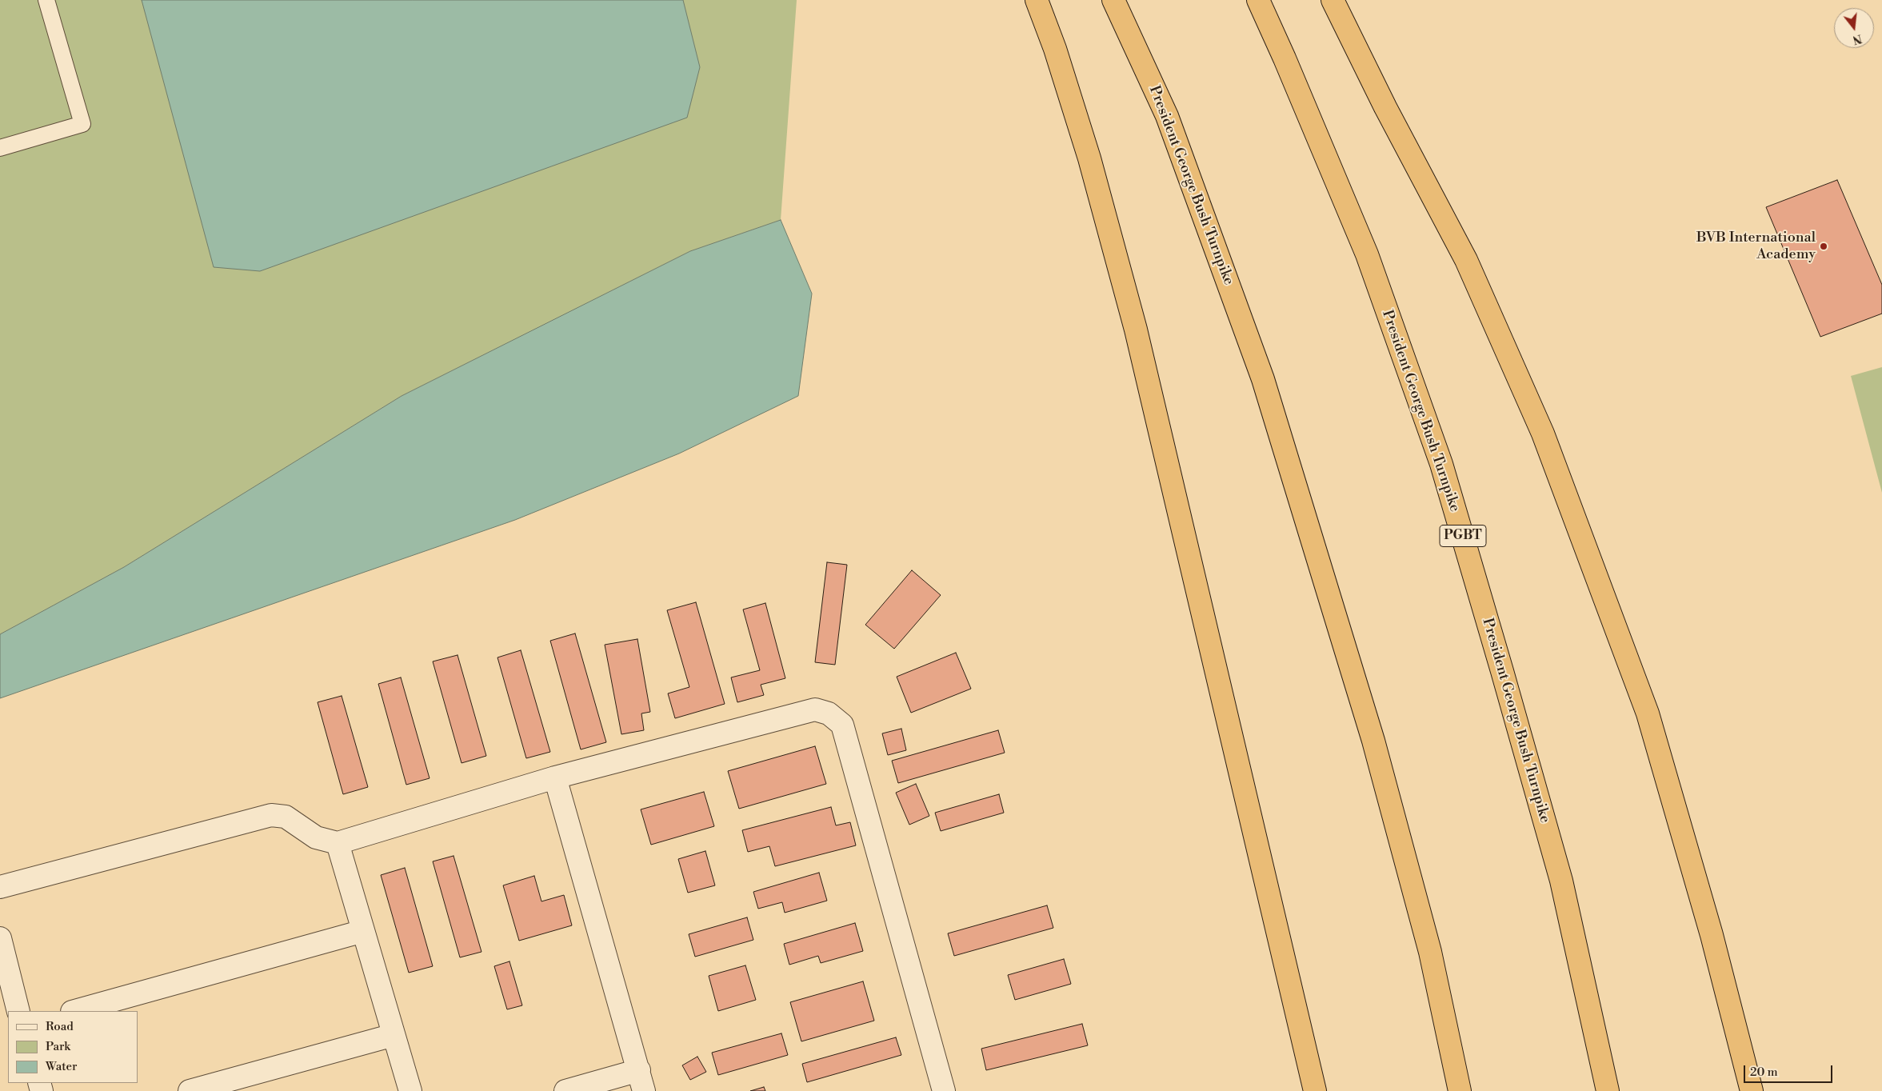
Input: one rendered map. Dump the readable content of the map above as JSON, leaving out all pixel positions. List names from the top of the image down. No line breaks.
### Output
{"streets":{"highway":["President George Bush Turnpike","PGBT"]},"places":["BVB International Academy"],"legend":["Road","Park","Water"],"scale_bar":"20 m","north":"bottom"}
